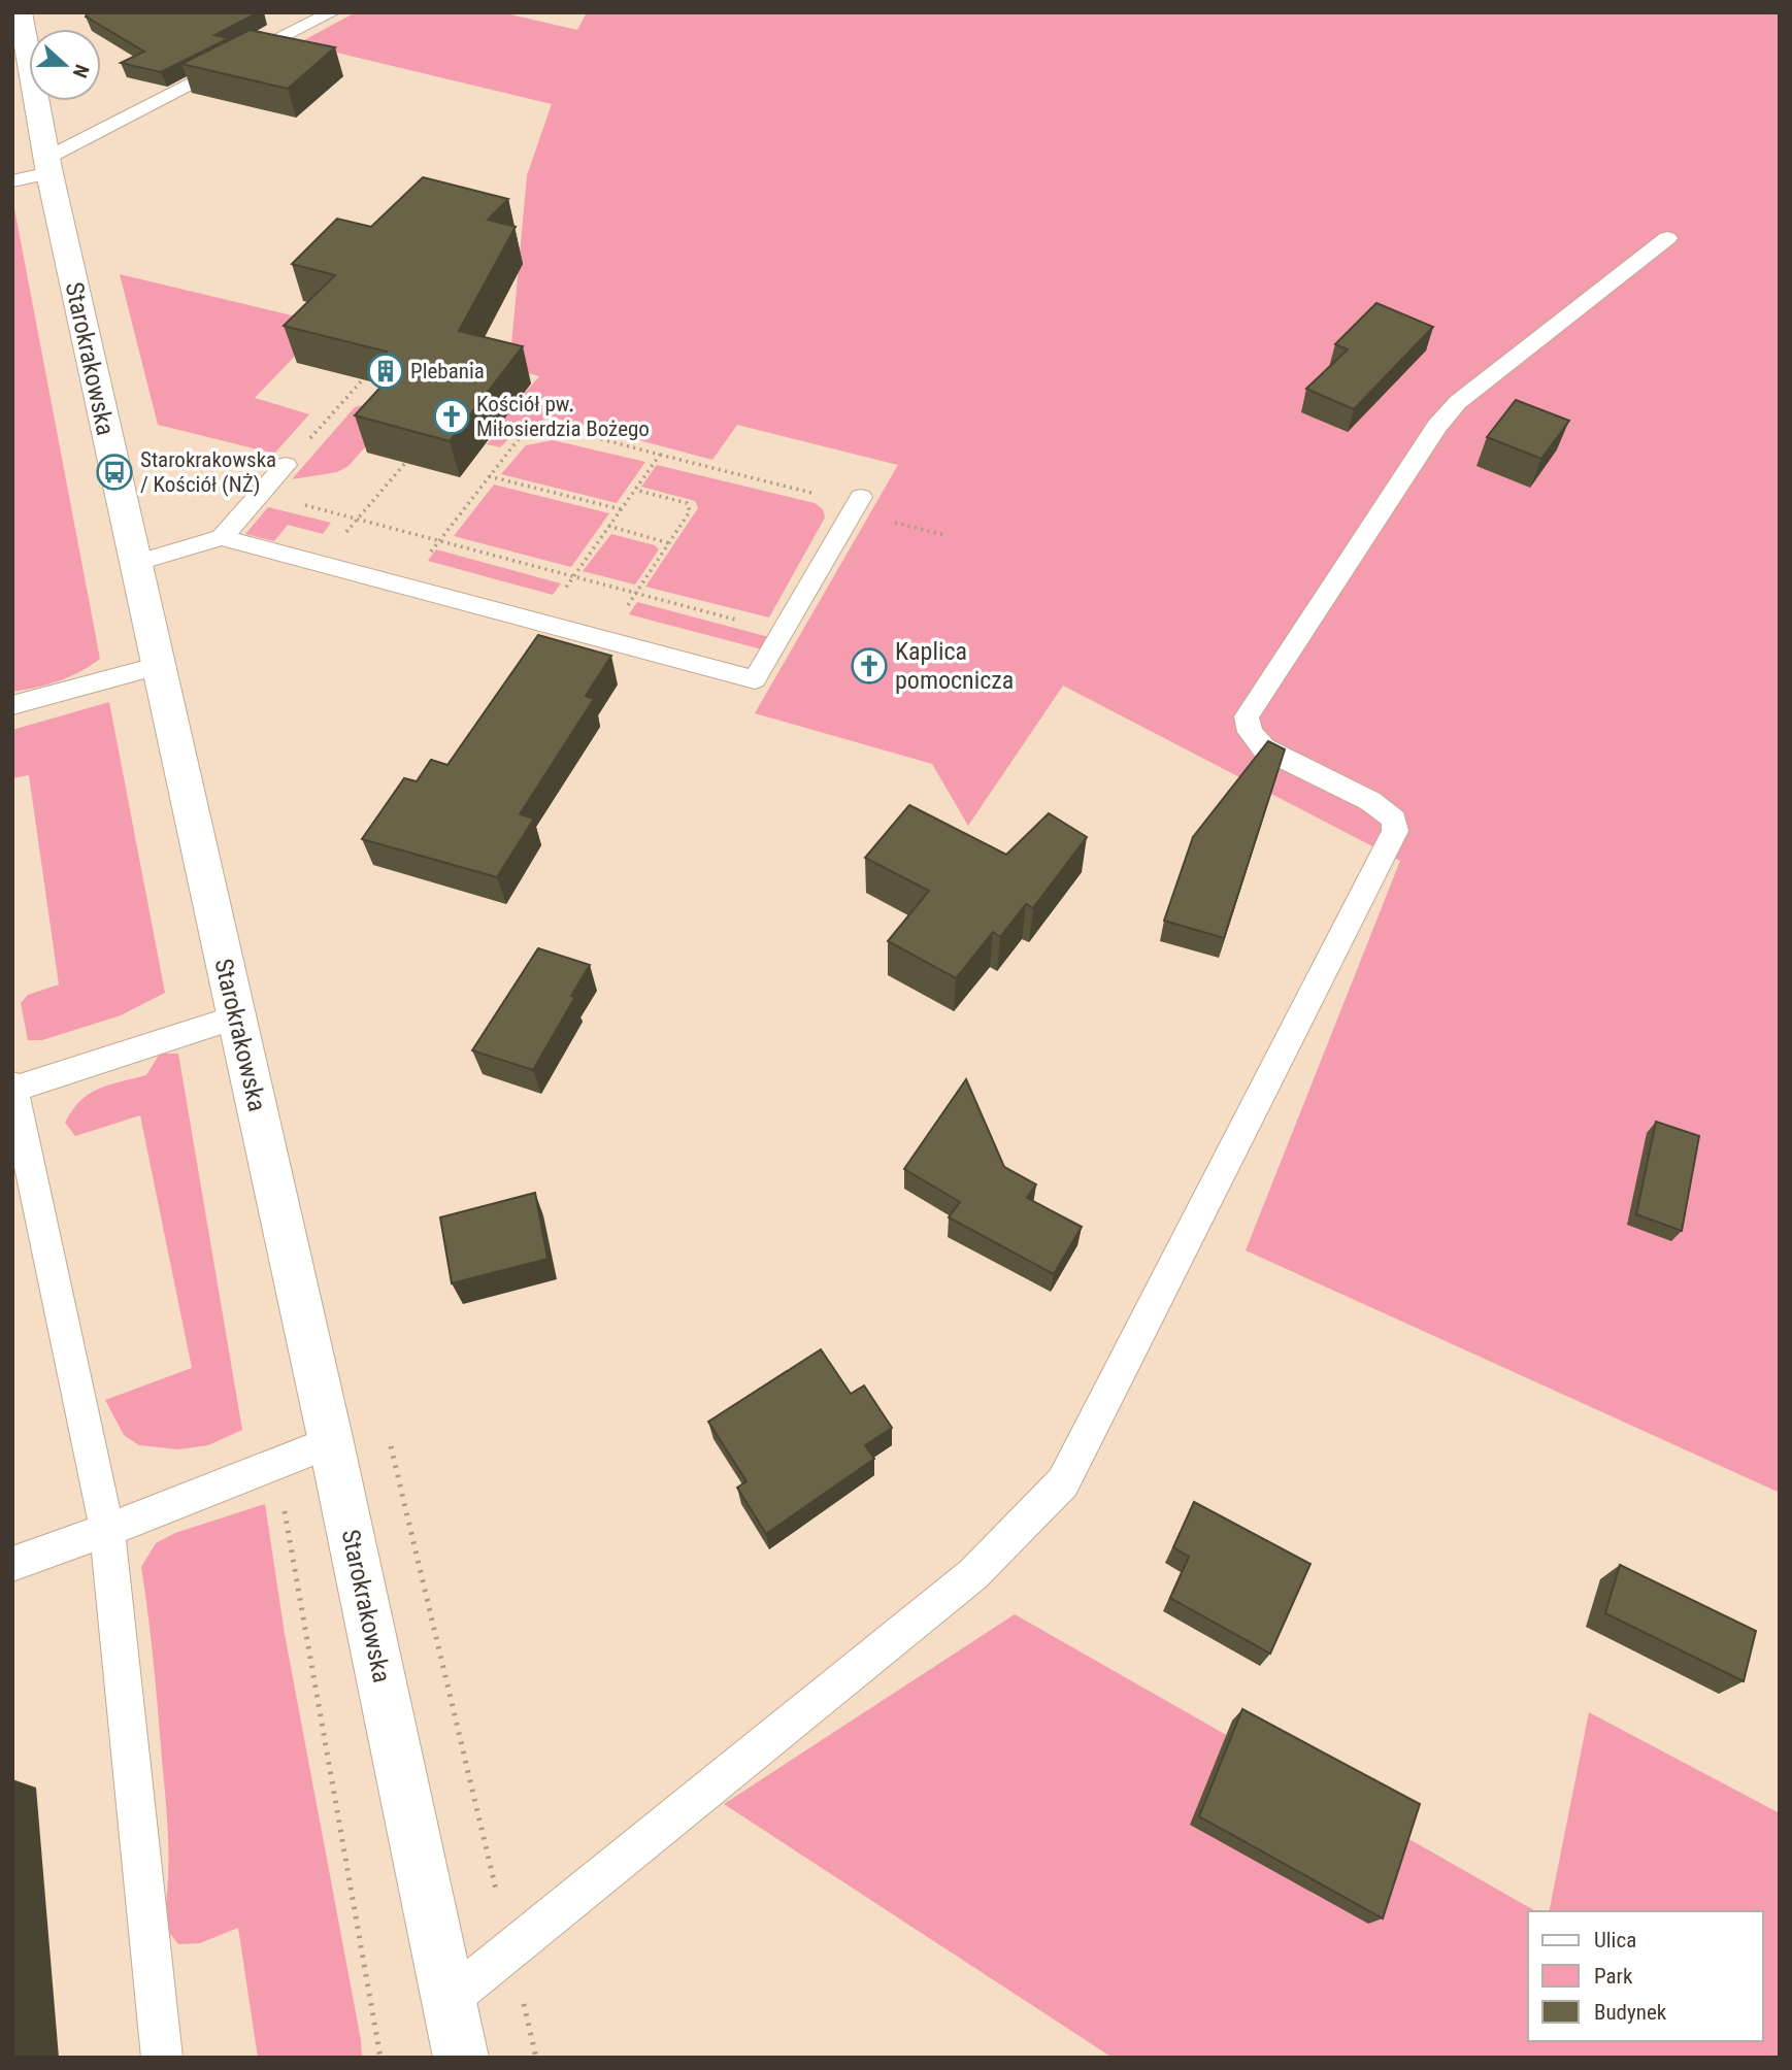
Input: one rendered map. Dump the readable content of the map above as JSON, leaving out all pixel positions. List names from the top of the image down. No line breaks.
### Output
{"streets":{"street":["Starokrakowska"]},"places":{"building":["Plebania"],"church":["Kościół pw. Miłosierdzia Bożego","Kaplica pomocnicza"],"bus stop":["Starokrakowska / Kościół (NŻ)"]},"legend":["Ulica","Park","Budynek"],"north":"right"}
